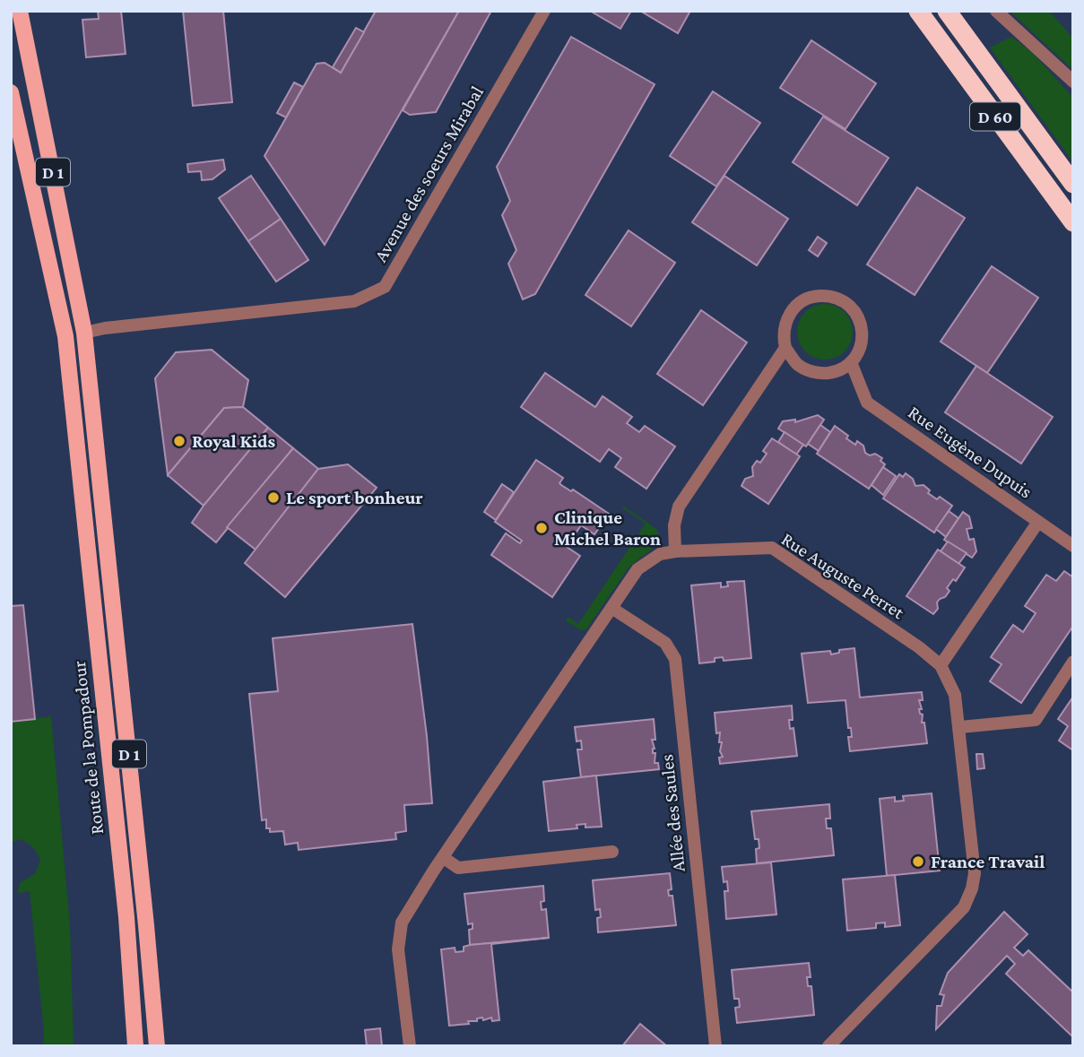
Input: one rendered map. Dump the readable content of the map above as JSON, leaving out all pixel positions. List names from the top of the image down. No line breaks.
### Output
{"streets":{"highway":["D 60"],"main road":["D 1","Route de la Pompadour"],"street":["Avenue des soeurs Mirabal","Rue Eugène Dupuis","Rue Auguste Perret","Allée des Saules"]},"crossings":[["D 1","Avenue des soeurs Mirabal"],["Rue Eugène Dupuis","Rue Auguste Perret"],["Rue Auguste Perret","Allée des Saules"]],"places":["Royal Kids","Le sport bonheur","Clinique Michel Baron","France Travail"]}
